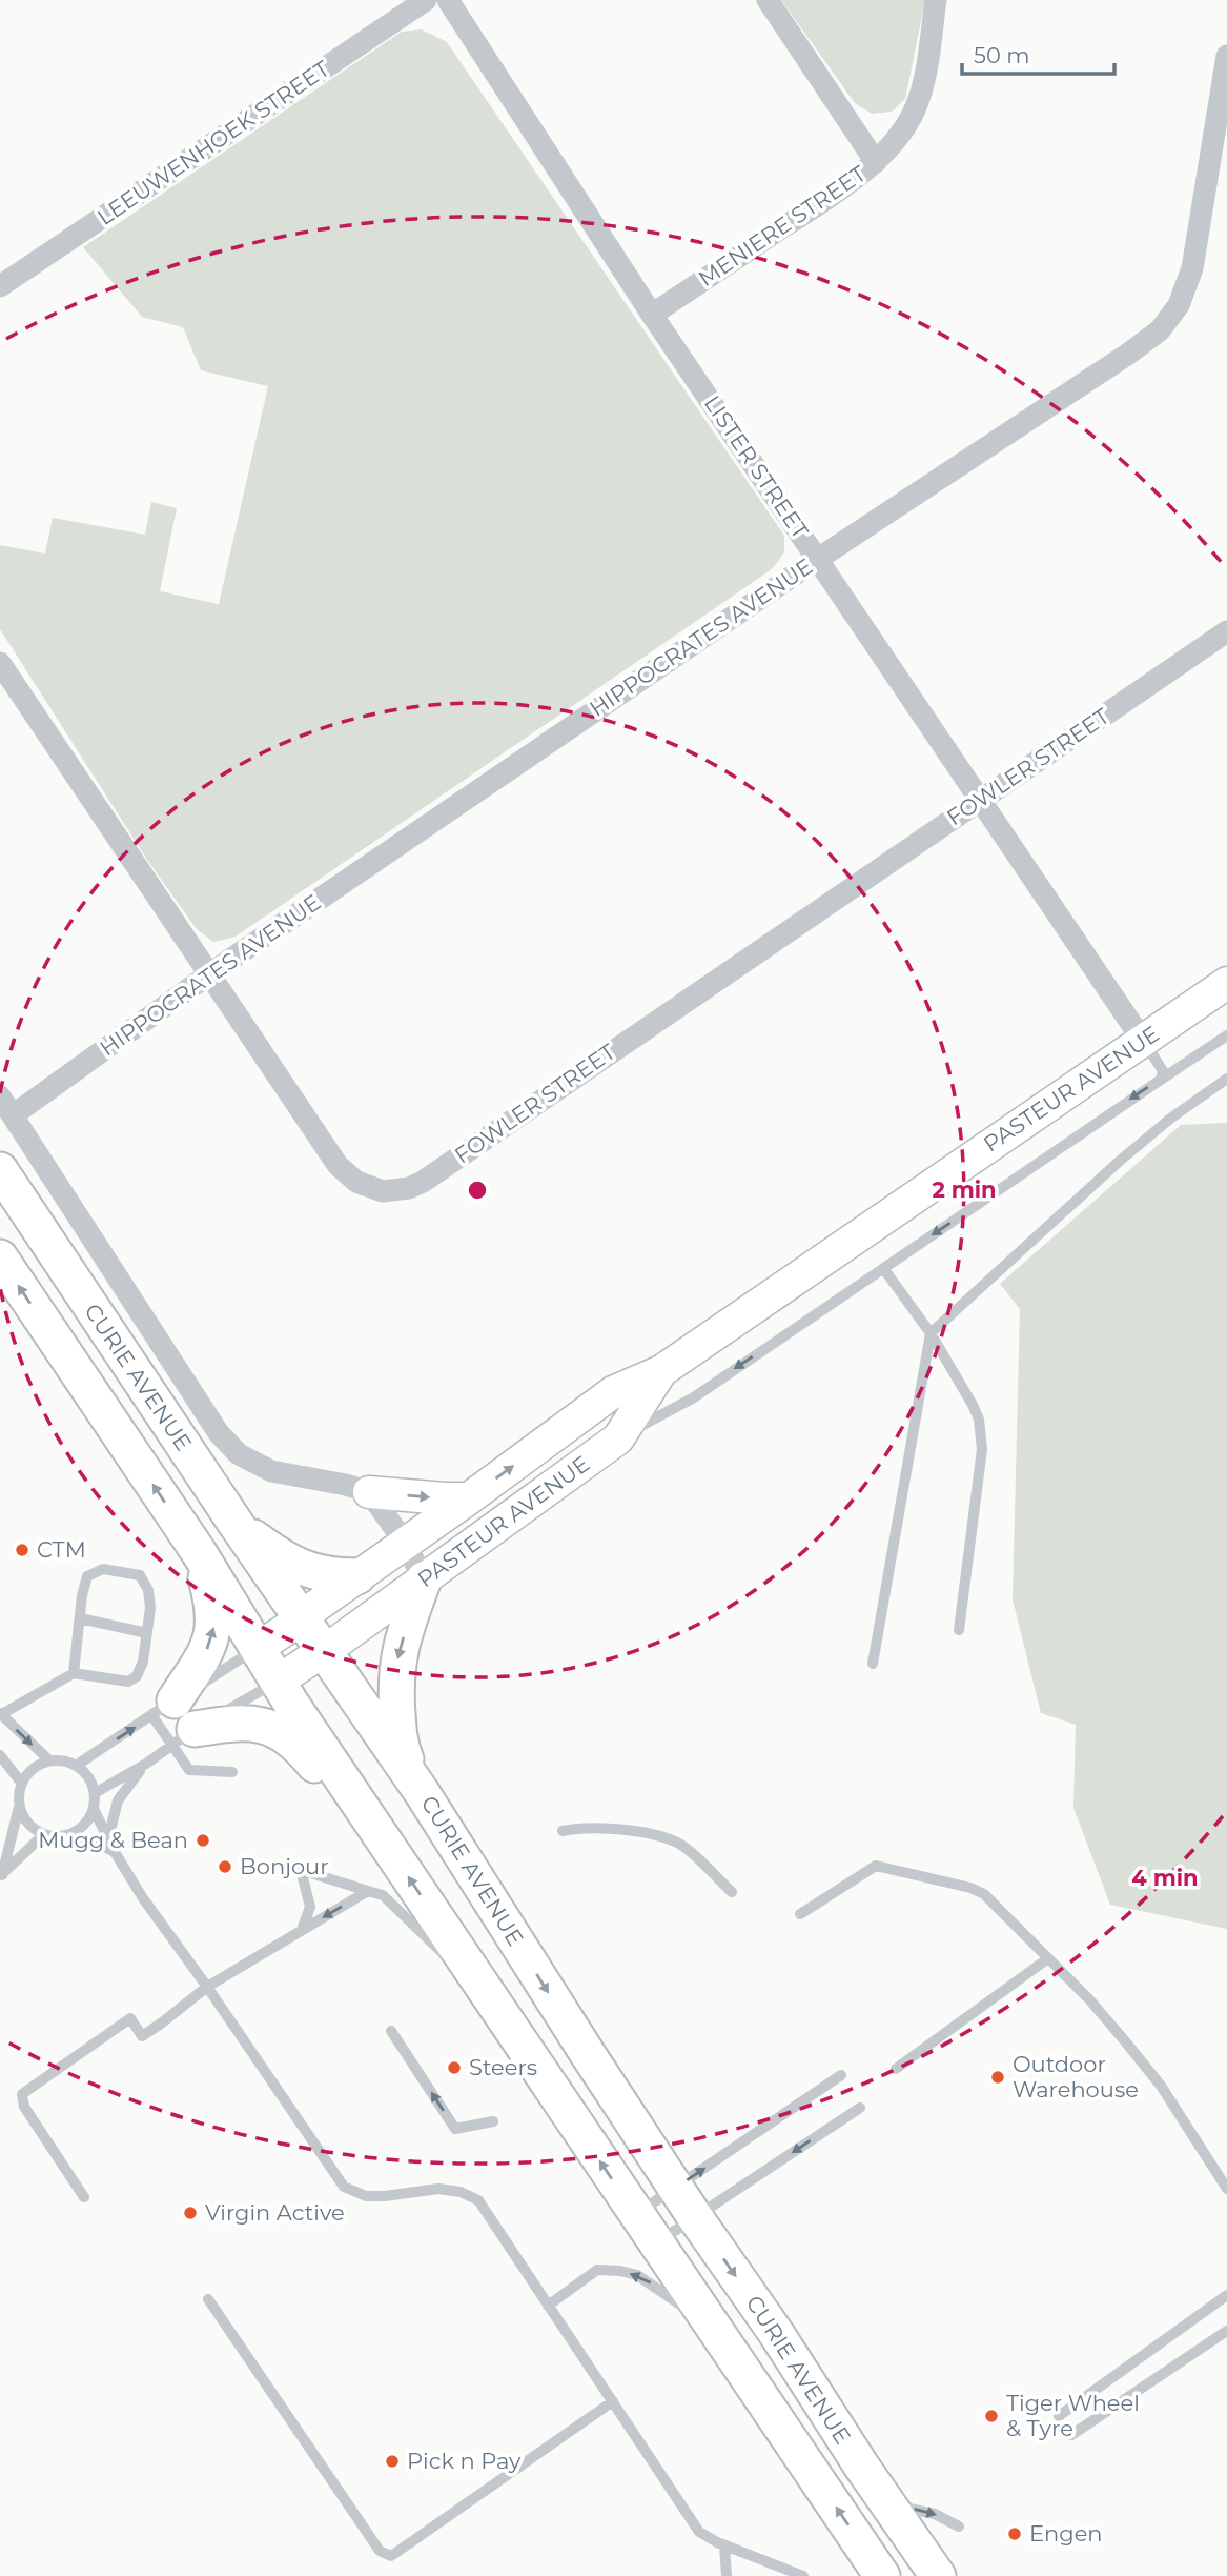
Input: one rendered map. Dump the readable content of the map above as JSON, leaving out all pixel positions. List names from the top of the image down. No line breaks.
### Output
{"streets":{"main road":["CURIE AVENUE"],"street":["LEEUWENHOEK STREET","MENIERE STREET","LISTER STREET","HIPPOCRATES AVENUE","FOWLER STREET","PASTEUR AVENUE"]},"crossings":[["MENIERE STREET","LISTER STREET"],["LISTER STREET","HIPPOCRATES AVENUE"],["LISTER STREET","FOWLER STREET"],["LISTER STREET","PASTEUR AVENUE"],["HIPPOCRATES AVENUE","FOWLER STREET"],["HIPPOCRATES AVENUE","CURIE AVENUE"],["PASTEUR AVENUE","CURIE AVENUE"]],"places":["CTM","Mugg & Bean","Bonjour","Steers","Outdoor Warehouse","Virgin Active","Tiger Wheel & Tyre","Pick n Pay","Engen"],"scale_bar":"50 m","rings":["2 min","4 min"]}
